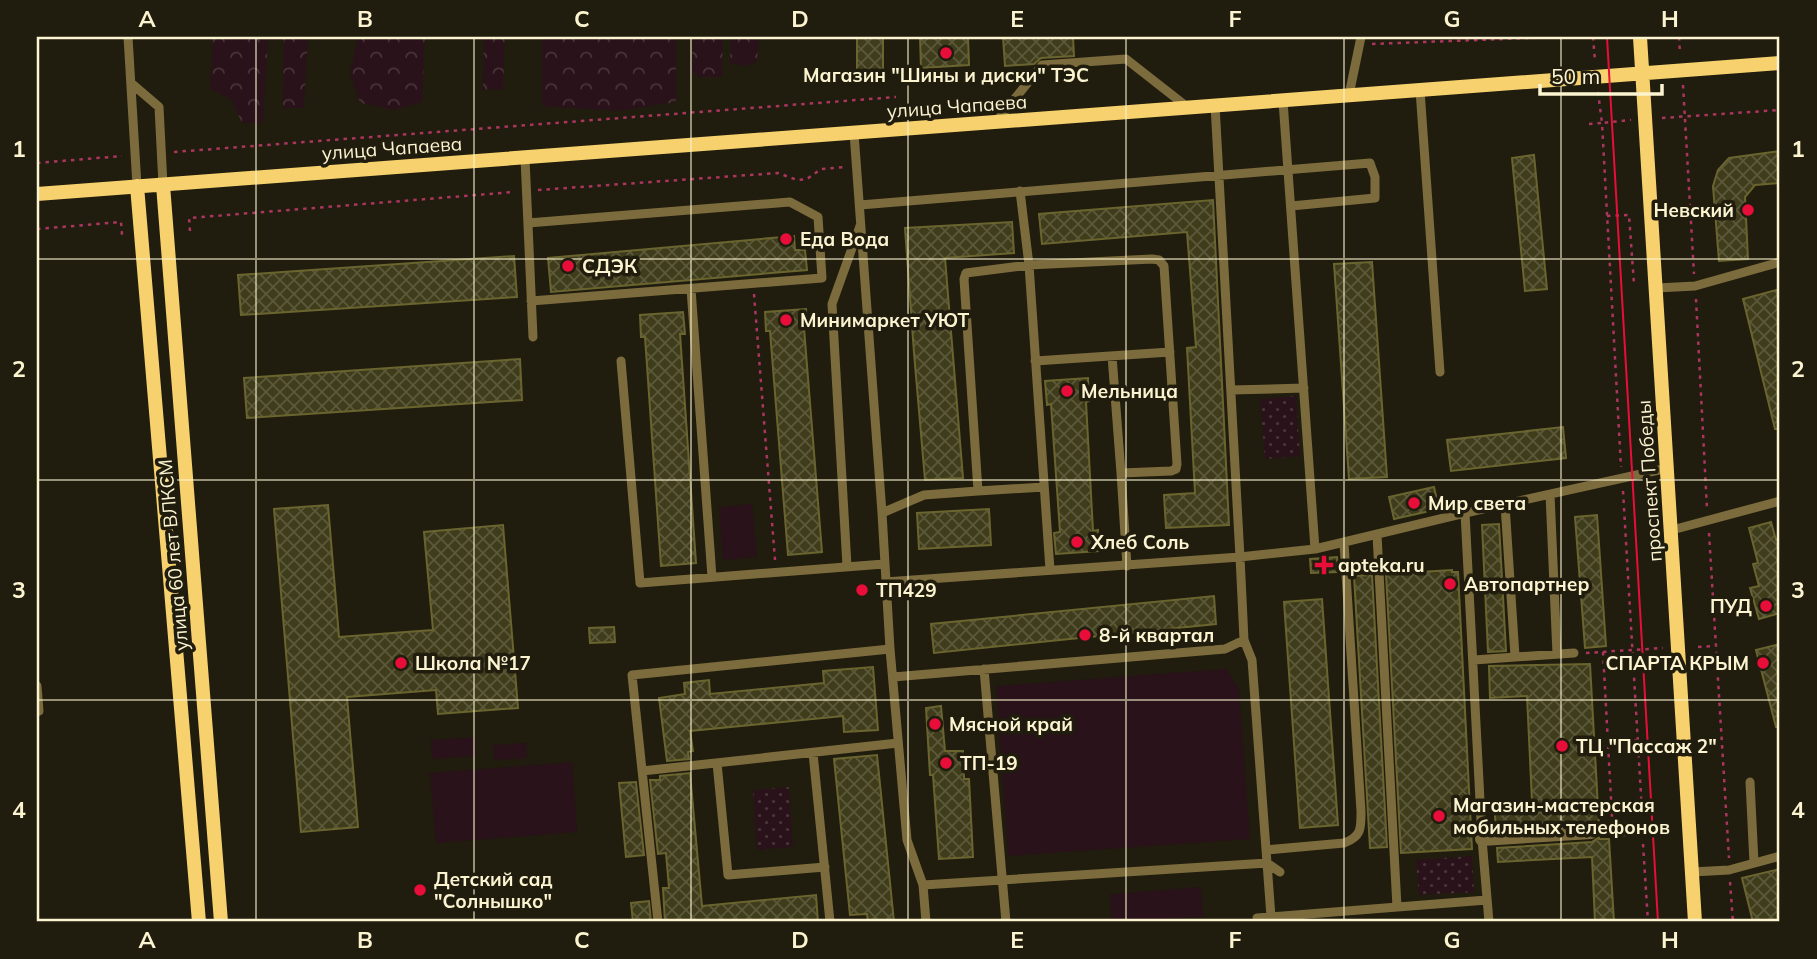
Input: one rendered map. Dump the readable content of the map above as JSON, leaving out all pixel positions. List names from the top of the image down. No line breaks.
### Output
{"streets":{"street":["улица Чапаева","проспект Победы","улица 60 лет ВЛКСМ"]},"crossings":[["улица Чапаева","проспект Победы"],["улица Чапаева","улица 60 лет ВЛКСМ"]],"places":{"other":["Магазин \"Шины и диски\" ТЭС","Невский","Еда Вода","СДЭК","Минимаркет УЮТ","Мельница","Мир света","Хлеб Соль","Автопартнер","ТП429","ПУД","8-й квартал","Школа №17","СПАРТА КРЫМ","Мясной край","ТЦ \"Пассаж 2\"","ТП-19","Магазин-мастерская мобильных телефонов","Детский сад \"Солнышко\""],"health":["apteka.ru"]},"scale_bar":"50 m","grid":{"columns":["A","B","C","D","E","F","G","H"],"rows":["1","2","3","4"]}}
